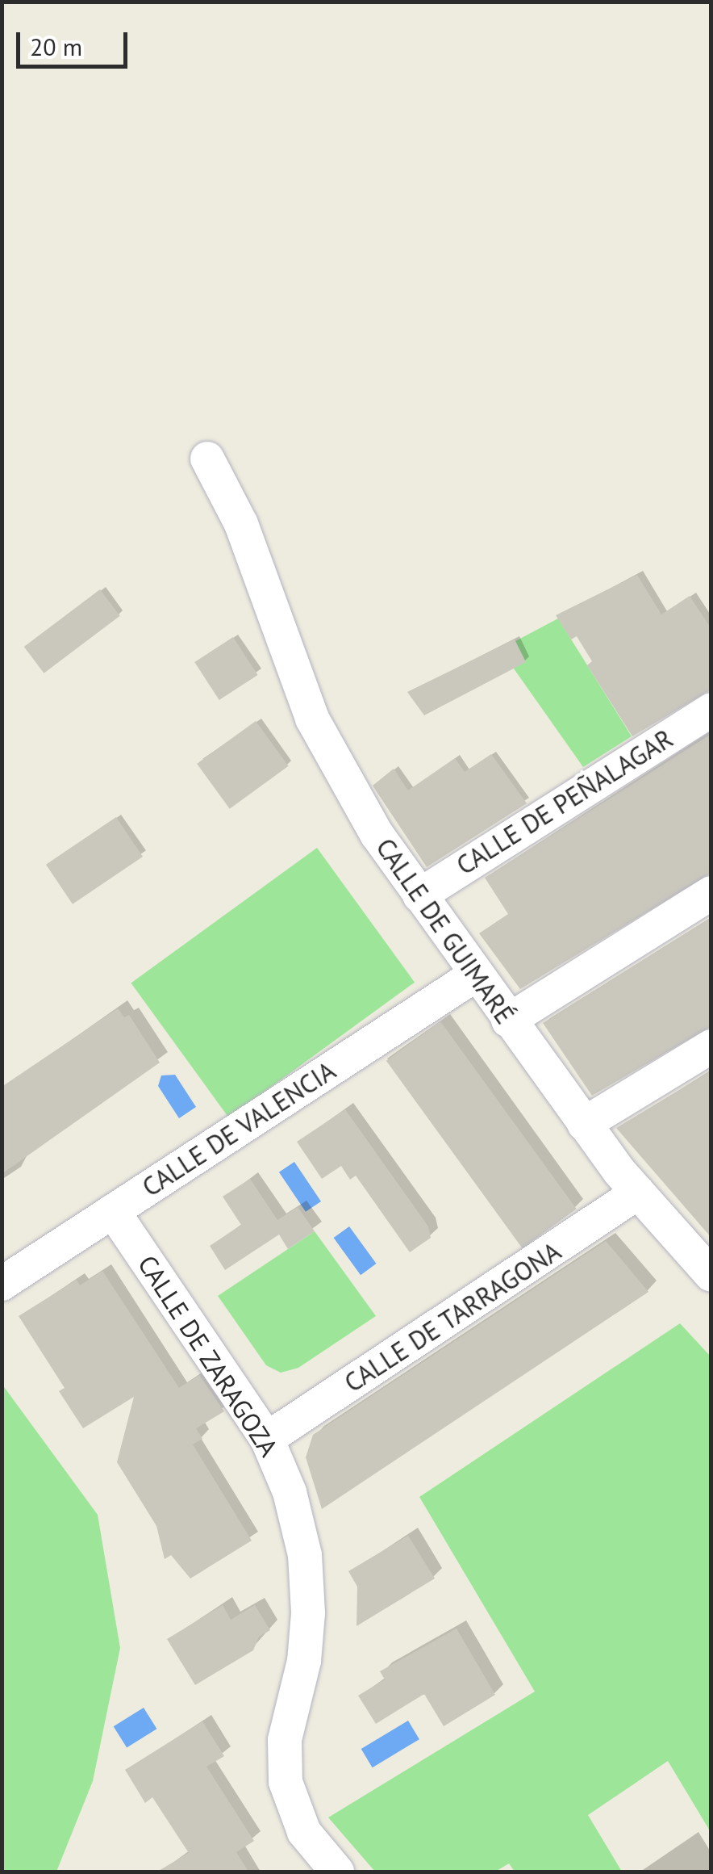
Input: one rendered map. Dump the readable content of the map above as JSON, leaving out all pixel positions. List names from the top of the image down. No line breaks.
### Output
{"streets":{"street":["CALLE DE PEÑALAGAR","CALLE DE GUIMARÉ","CALLE DE VALENCIA","CALLE DE TARRAGONA","CALLE DE ZARAGOZA"]},"crossings":[["CALLE DE PEÑALAGAR","CALLE DE GUIMARÉ"],["CALLE DE GUIMARÉ","CALLE DE VALENCIA"],["CALLE DE GUIMARÉ","CALLE DE TARRAGONA"],["CALLE DE VALENCIA","CALLE DE ZARAGOZA"],["CALLE DE TARRAGONA","CALLE DE ZARAGOZA"]],"scale_bar":"20 m"}
